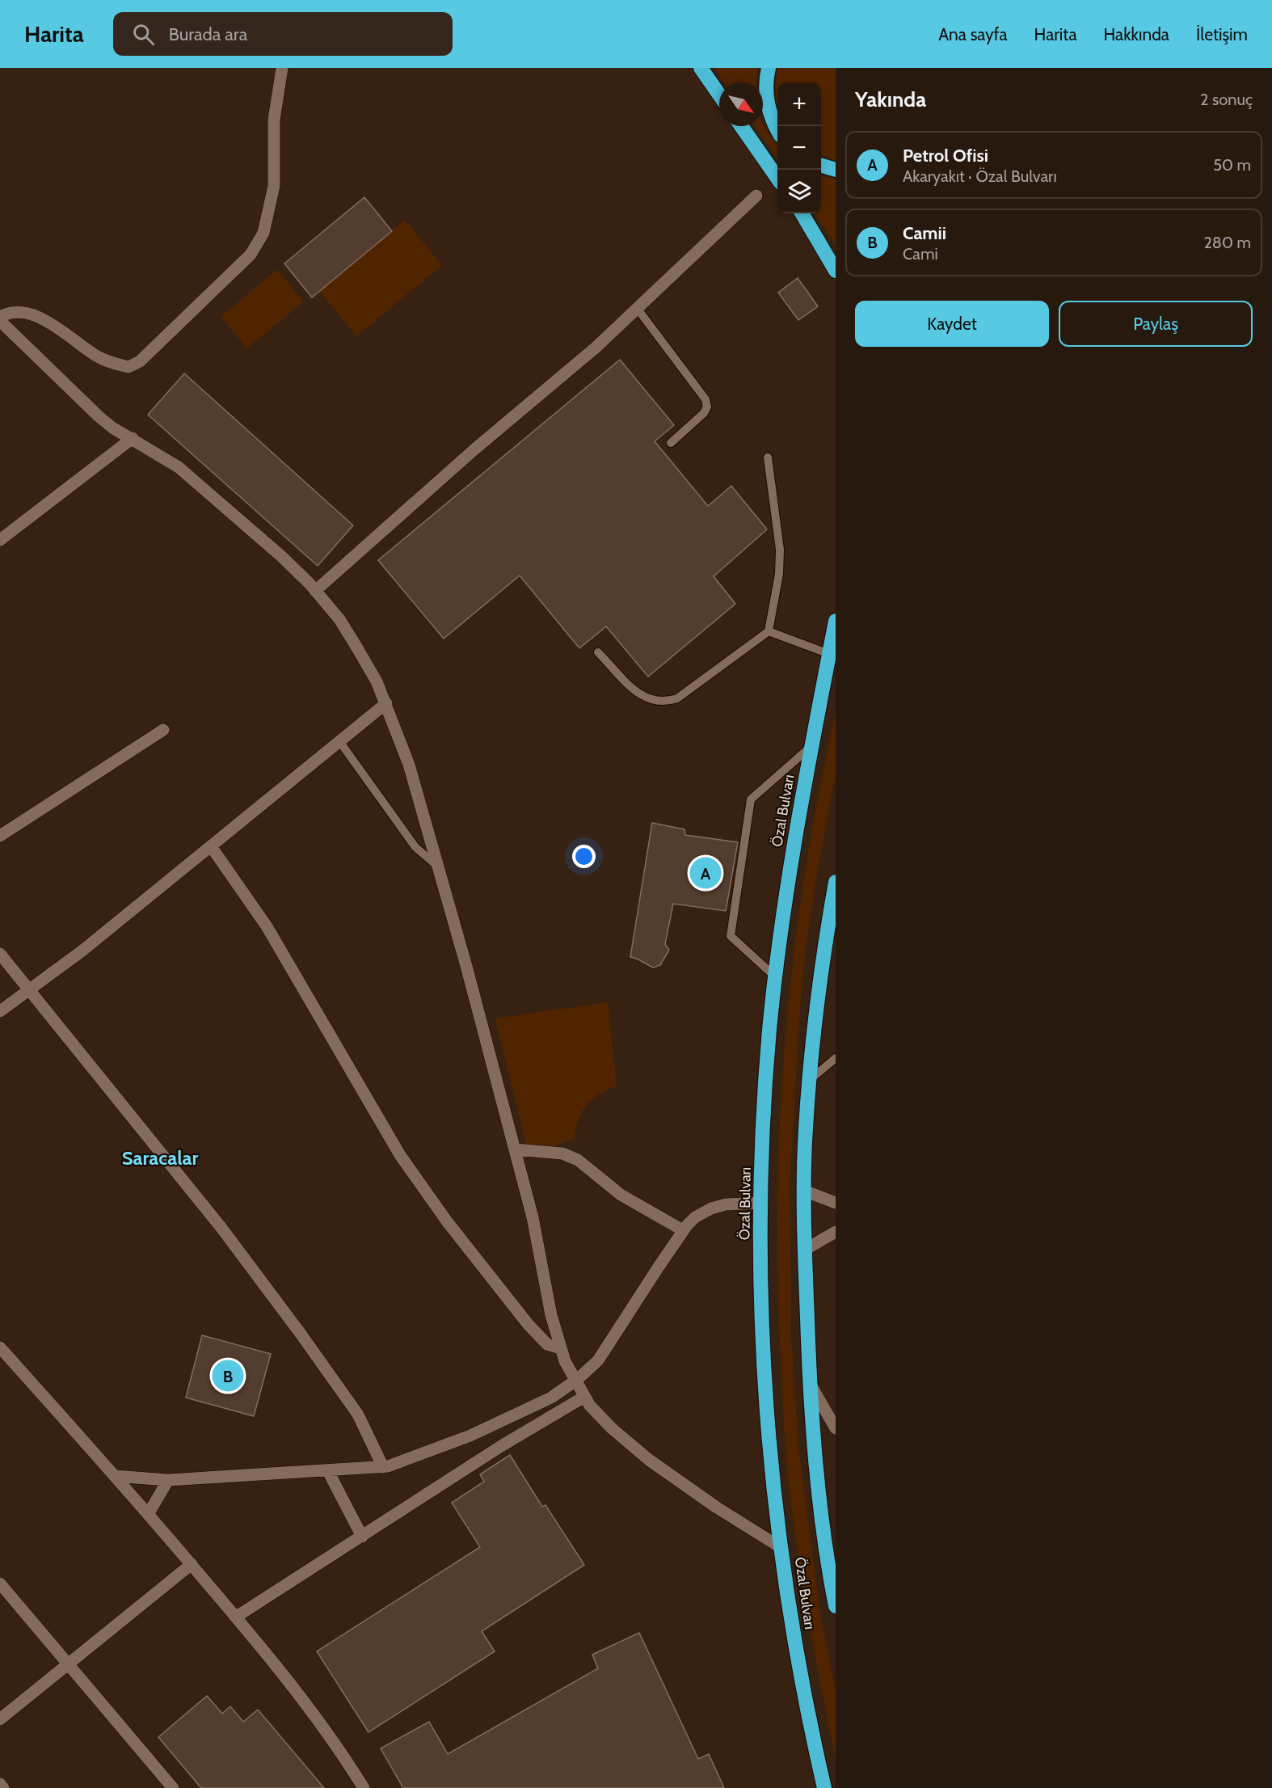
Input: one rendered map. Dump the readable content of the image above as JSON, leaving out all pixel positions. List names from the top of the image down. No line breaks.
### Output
{"streets":{"highway":["Özal Bulvarı"]},"districts":["Saracalar"],"north":"bottom right","page":{"header":"Harita","search":"Burada ara","nav":["Ana sayfa","Harita","Hakkında","İletişim"],"heading":["Yakında","2 sonuç"],"map_buttons":["+","−"],"list":[{"mark":"A","name":"Petrol Ofisi","note":"Akaryakıt · Özal Bulvarı","value":"50 m"},{"mark":"B","name":"Camii","note":"Cami","value":"280 m"}],"buttons":["Kaydet","Paylaş"],"pins":["A","B"]}}
